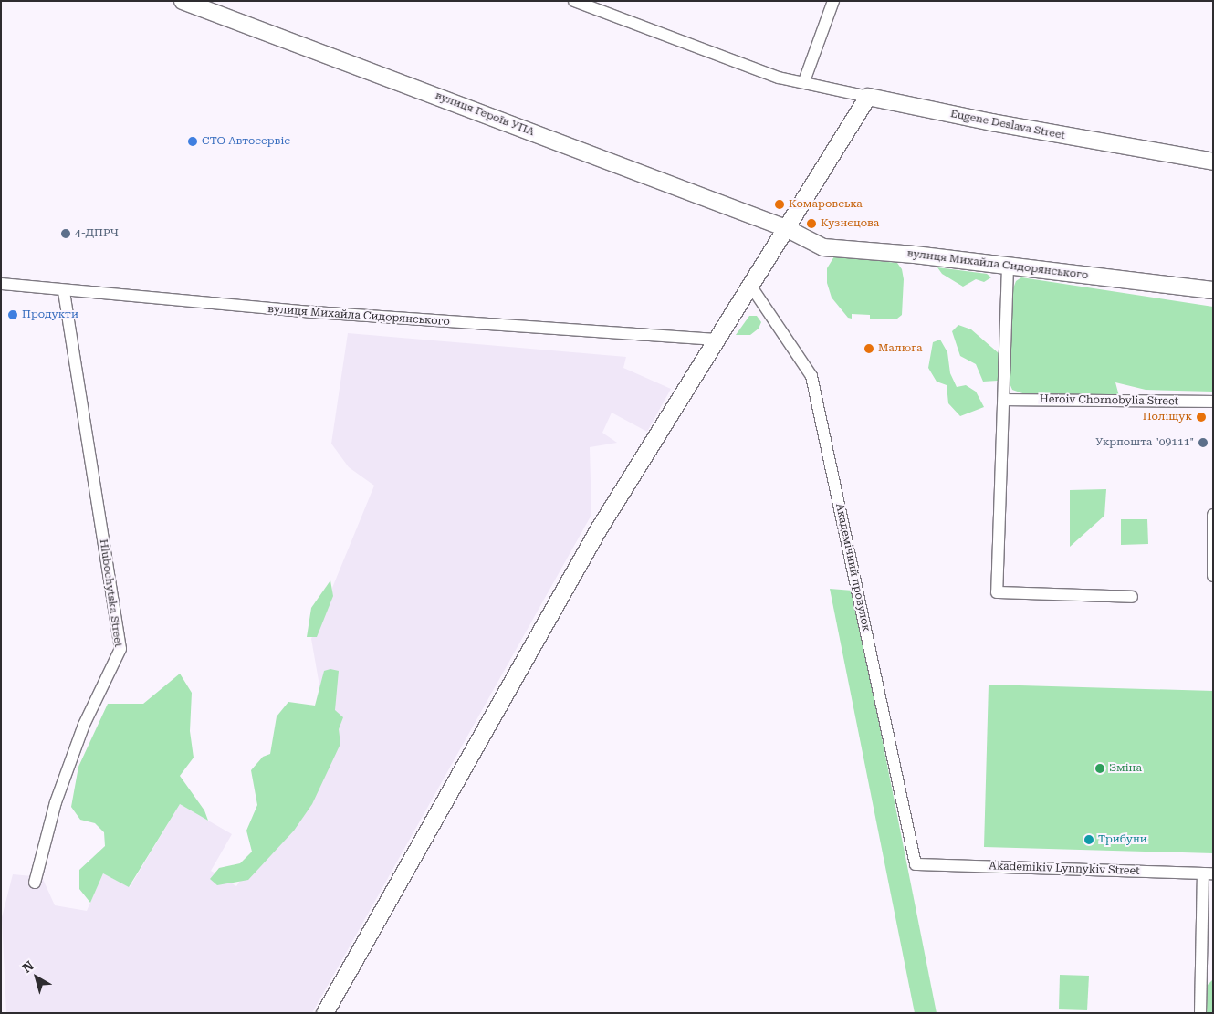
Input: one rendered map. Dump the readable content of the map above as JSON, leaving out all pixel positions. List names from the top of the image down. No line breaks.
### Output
{"streets":{"street":["вулиця Героїв УПА","Eugene Deslava Street","вулиця Михайла Сидорянського","Heroiv Chornobylia Street","Академічний провулок","Hlubochytska Street","Akademikiv Lynnykiv Street"]},"crossings":[["вулиця Героїв УПА","вулиця Михайла Сидорянського"],["вулиця Михайла Сидорянського","Hlubochytska Street"],["Академічний провулок","Akademikiv Lynnykiv Street"]],"places":["СТО Автосервіс","Комаровська","Кузнєцова","4-ДПРЧ","Продукти","Малюга","Поліщук","Укрпошта \"09111\"","Зміна","Трибуни"],"north":"top left"}
